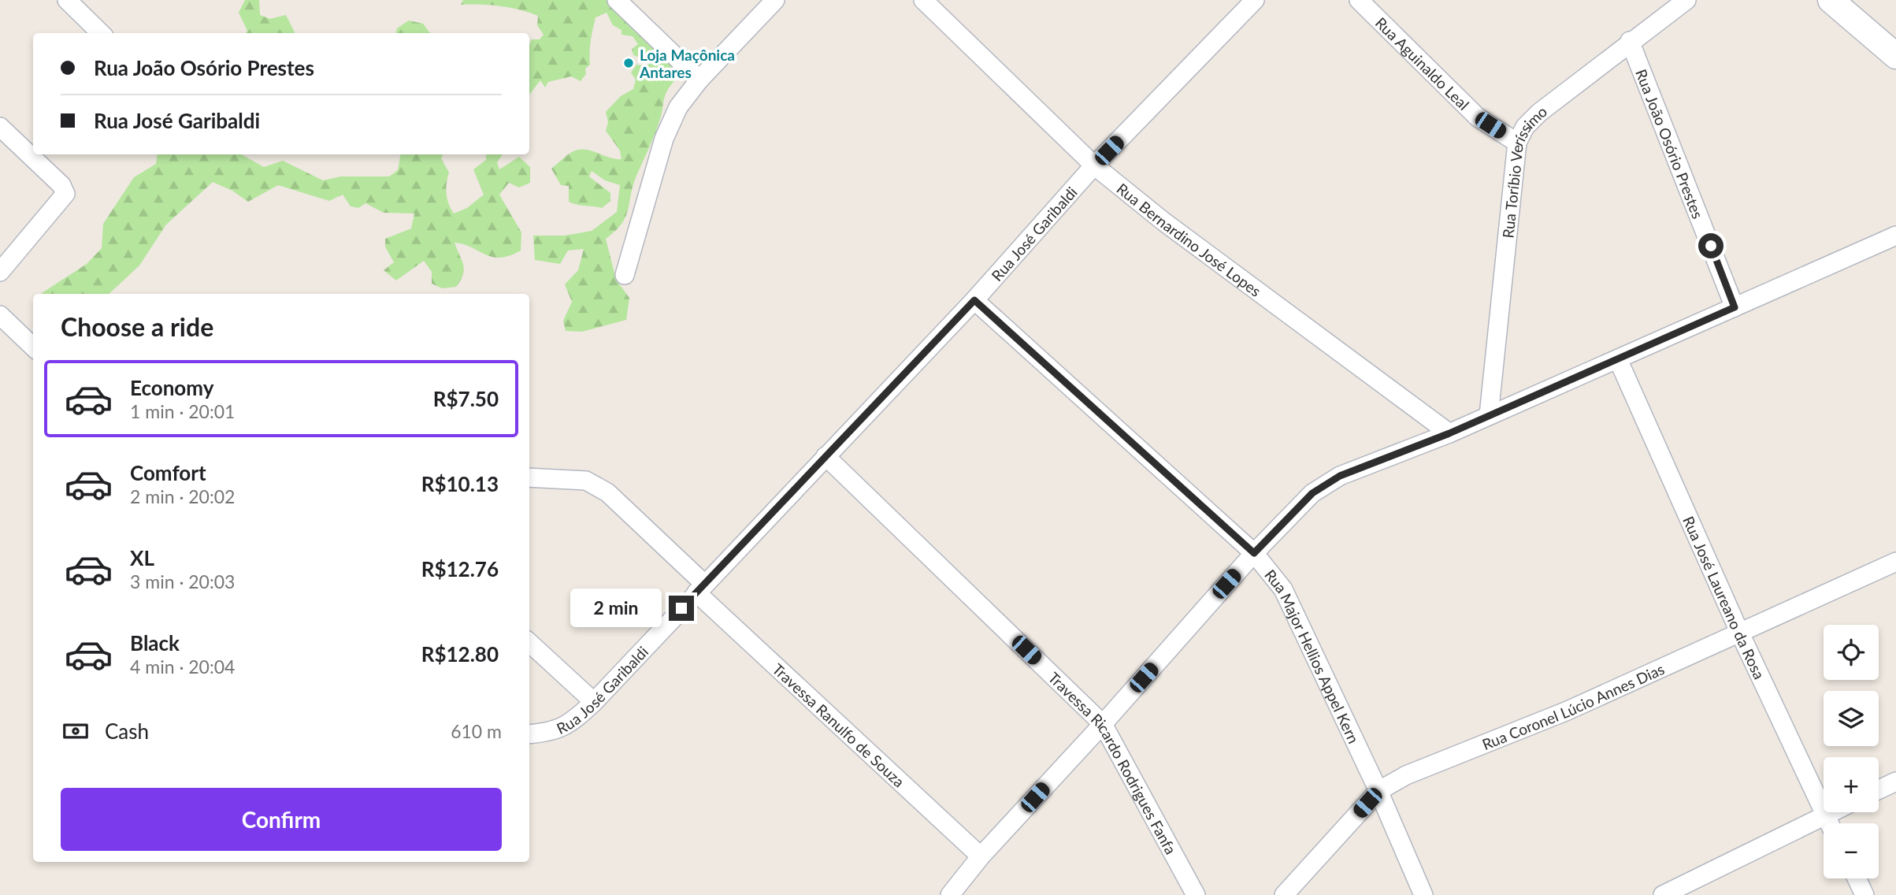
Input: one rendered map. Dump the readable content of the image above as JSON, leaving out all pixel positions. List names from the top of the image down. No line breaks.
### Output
{"streets":{"street":["Rua Aguinaldo Leal","Rua João Osório Prestes","Rua Toríbio Veríssimo","Rua José Garibaldi","Rua Bernardino José Lopes","Rua José Laureano da Rosa","Rua Major Hellios Appel Kern","Rua Coronel Lúcio Annes Dias","Travessa Ranulfo de Souza","Travessa Ricardo Rodrigues Fanfa"]},"crossings":[["Rua Aguinaldo Leal","Rua Toríbio Veríssimo"],["Rua João Osório Prestes","Rua Toríbio Veríssimo"],["Rua José Garibaldi","Rua Bernardino José Lopes"],["Rua José Garibaldi","Rua Major Hellios Appel Kern"],["Rua José Garibaldi","Travessa Ranulfo de Souza"],["Rua José Garibaldi","Travessa Ricardo Rodrigues Fanfa"],["Rua José Laureano da Rosa","Rua Coronel Lúcio Annes Dias"],["Rua Major Hellios Appel Kern","Rua Coronel Lúcio Annes Dias"]],"places":["Loja Maçônica Antares"],"page":{"banner":["Rua João Osório Prestes","Rua José Garibaldi"],"heading":"Choose a ride","list":[{"name":"Economy","note":"1 min · 20:01","value":"R$7.50"},{"name":"Comfort","note":"2 min · 20:02","value":"R$10.13"},{"name":"XL","note":"3 min · 20:03","value":"R$12.76"},{"name":"Black","note":"4 min · 20:04","value":"R$12.80"}],"bubble":"2 min","map_buttons":["+","−"],"pay":["Cash","610 m"],"buttons":"Confirm"}}
